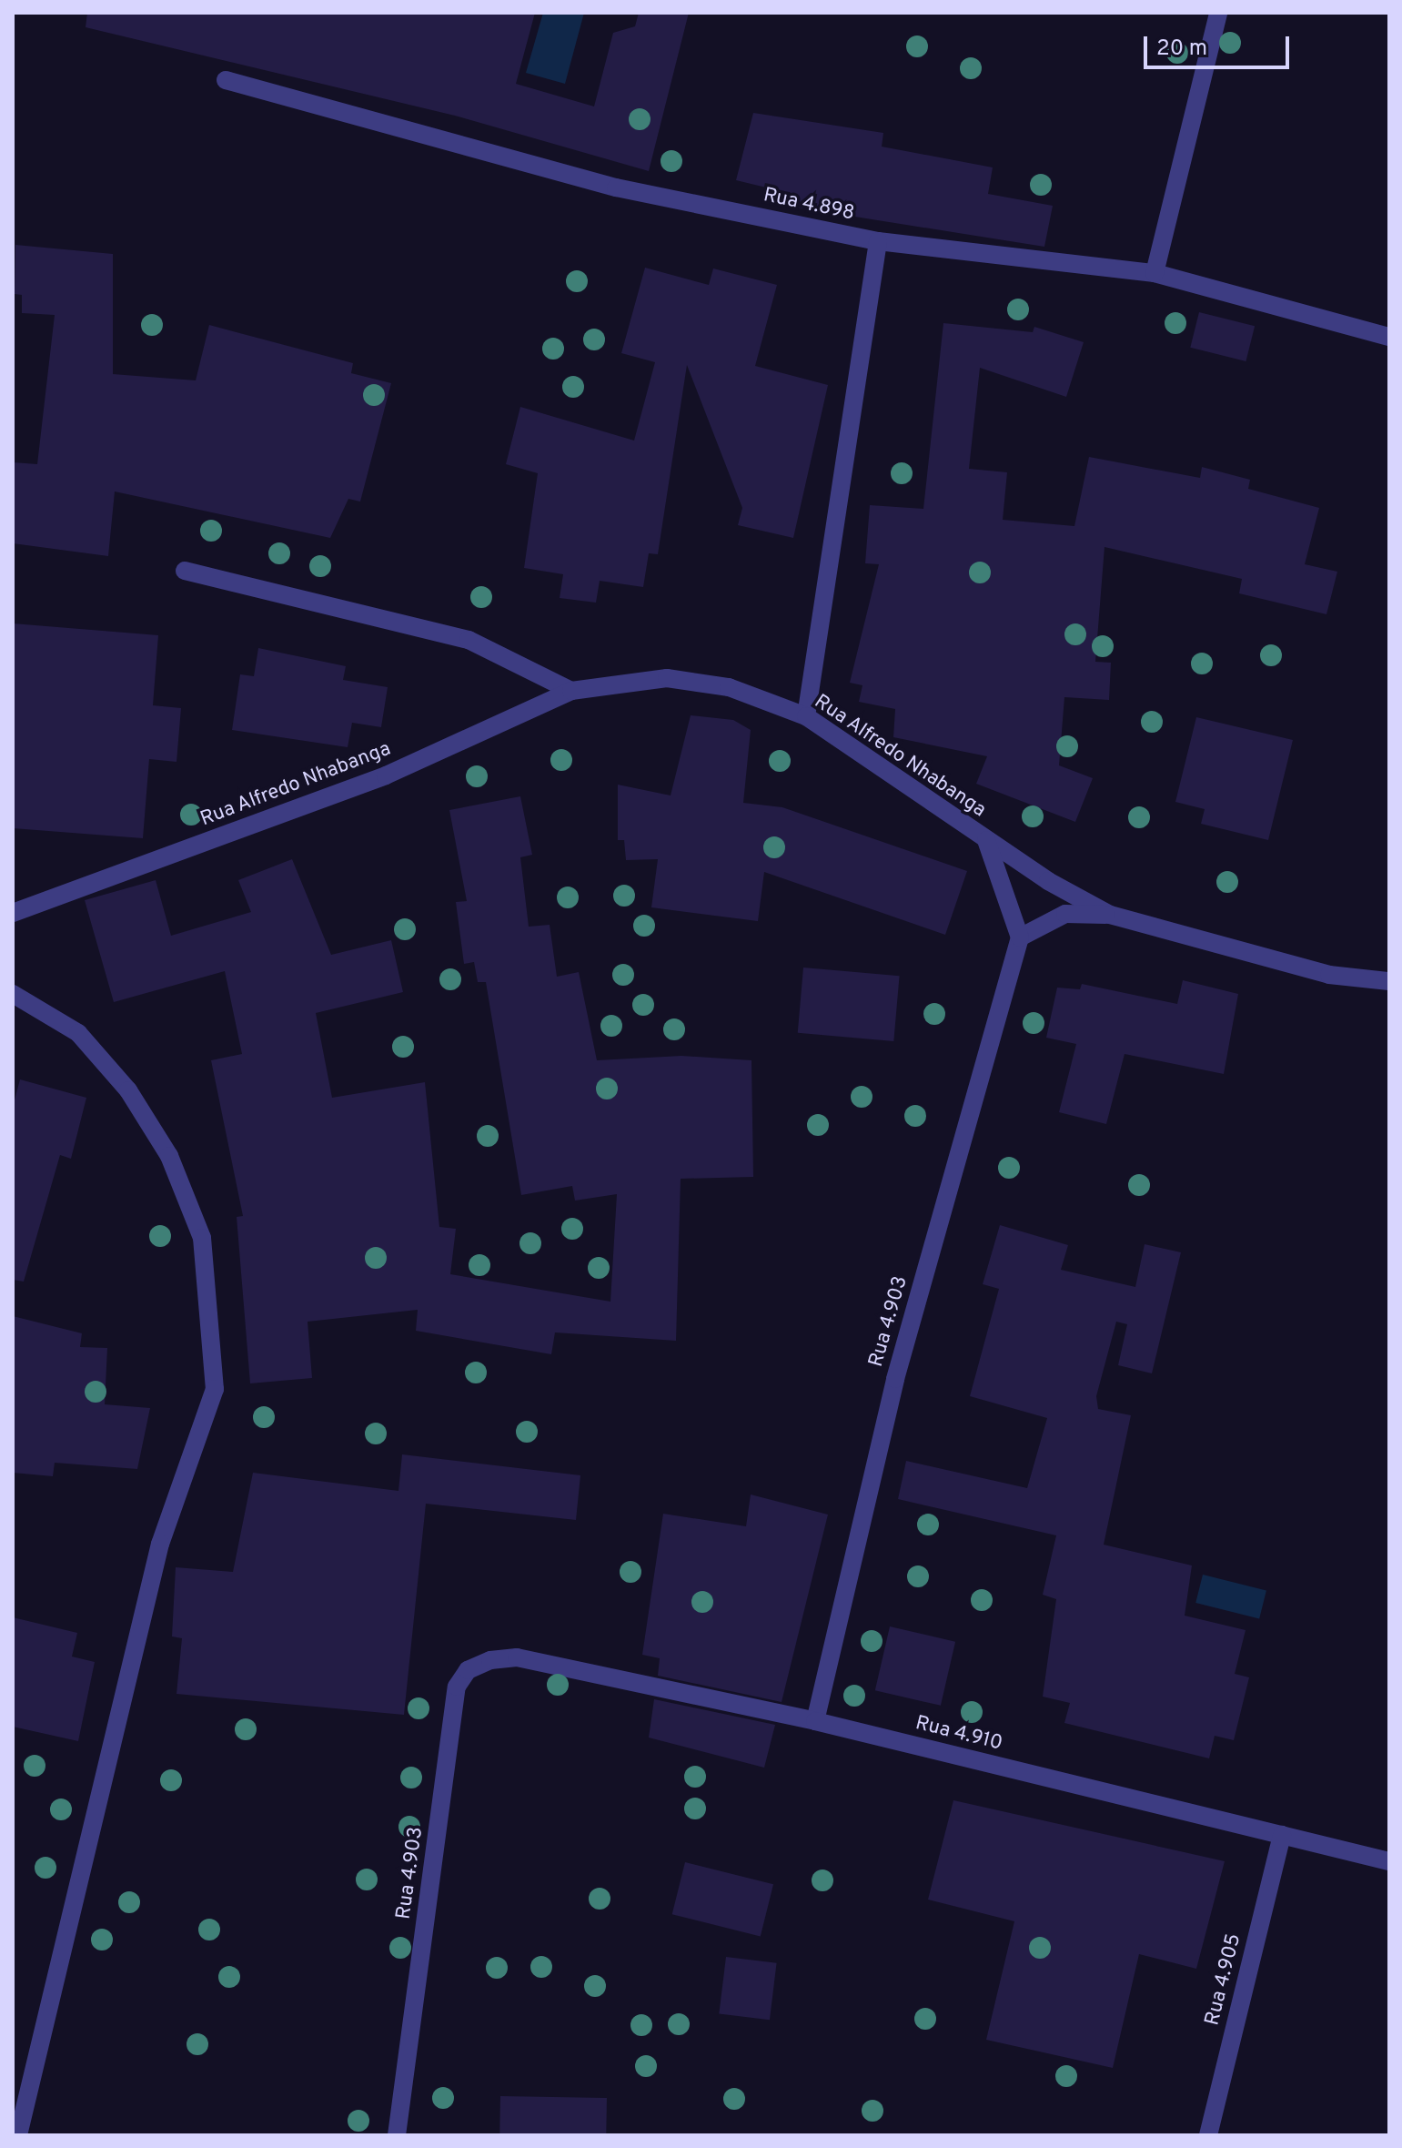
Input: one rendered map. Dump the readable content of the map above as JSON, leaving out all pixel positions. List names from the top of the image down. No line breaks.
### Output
{"streets":{"street":["Rua 4.898","Rua Alfredo Nhabanga","Rua 4.903","Rua 4.910","Rua 4.905"]},"crossings":[["Rua 4.903","Rua 4.910"],["Rua 4.910","Rua 4.905"]],"scale_bar":"20 m"}
